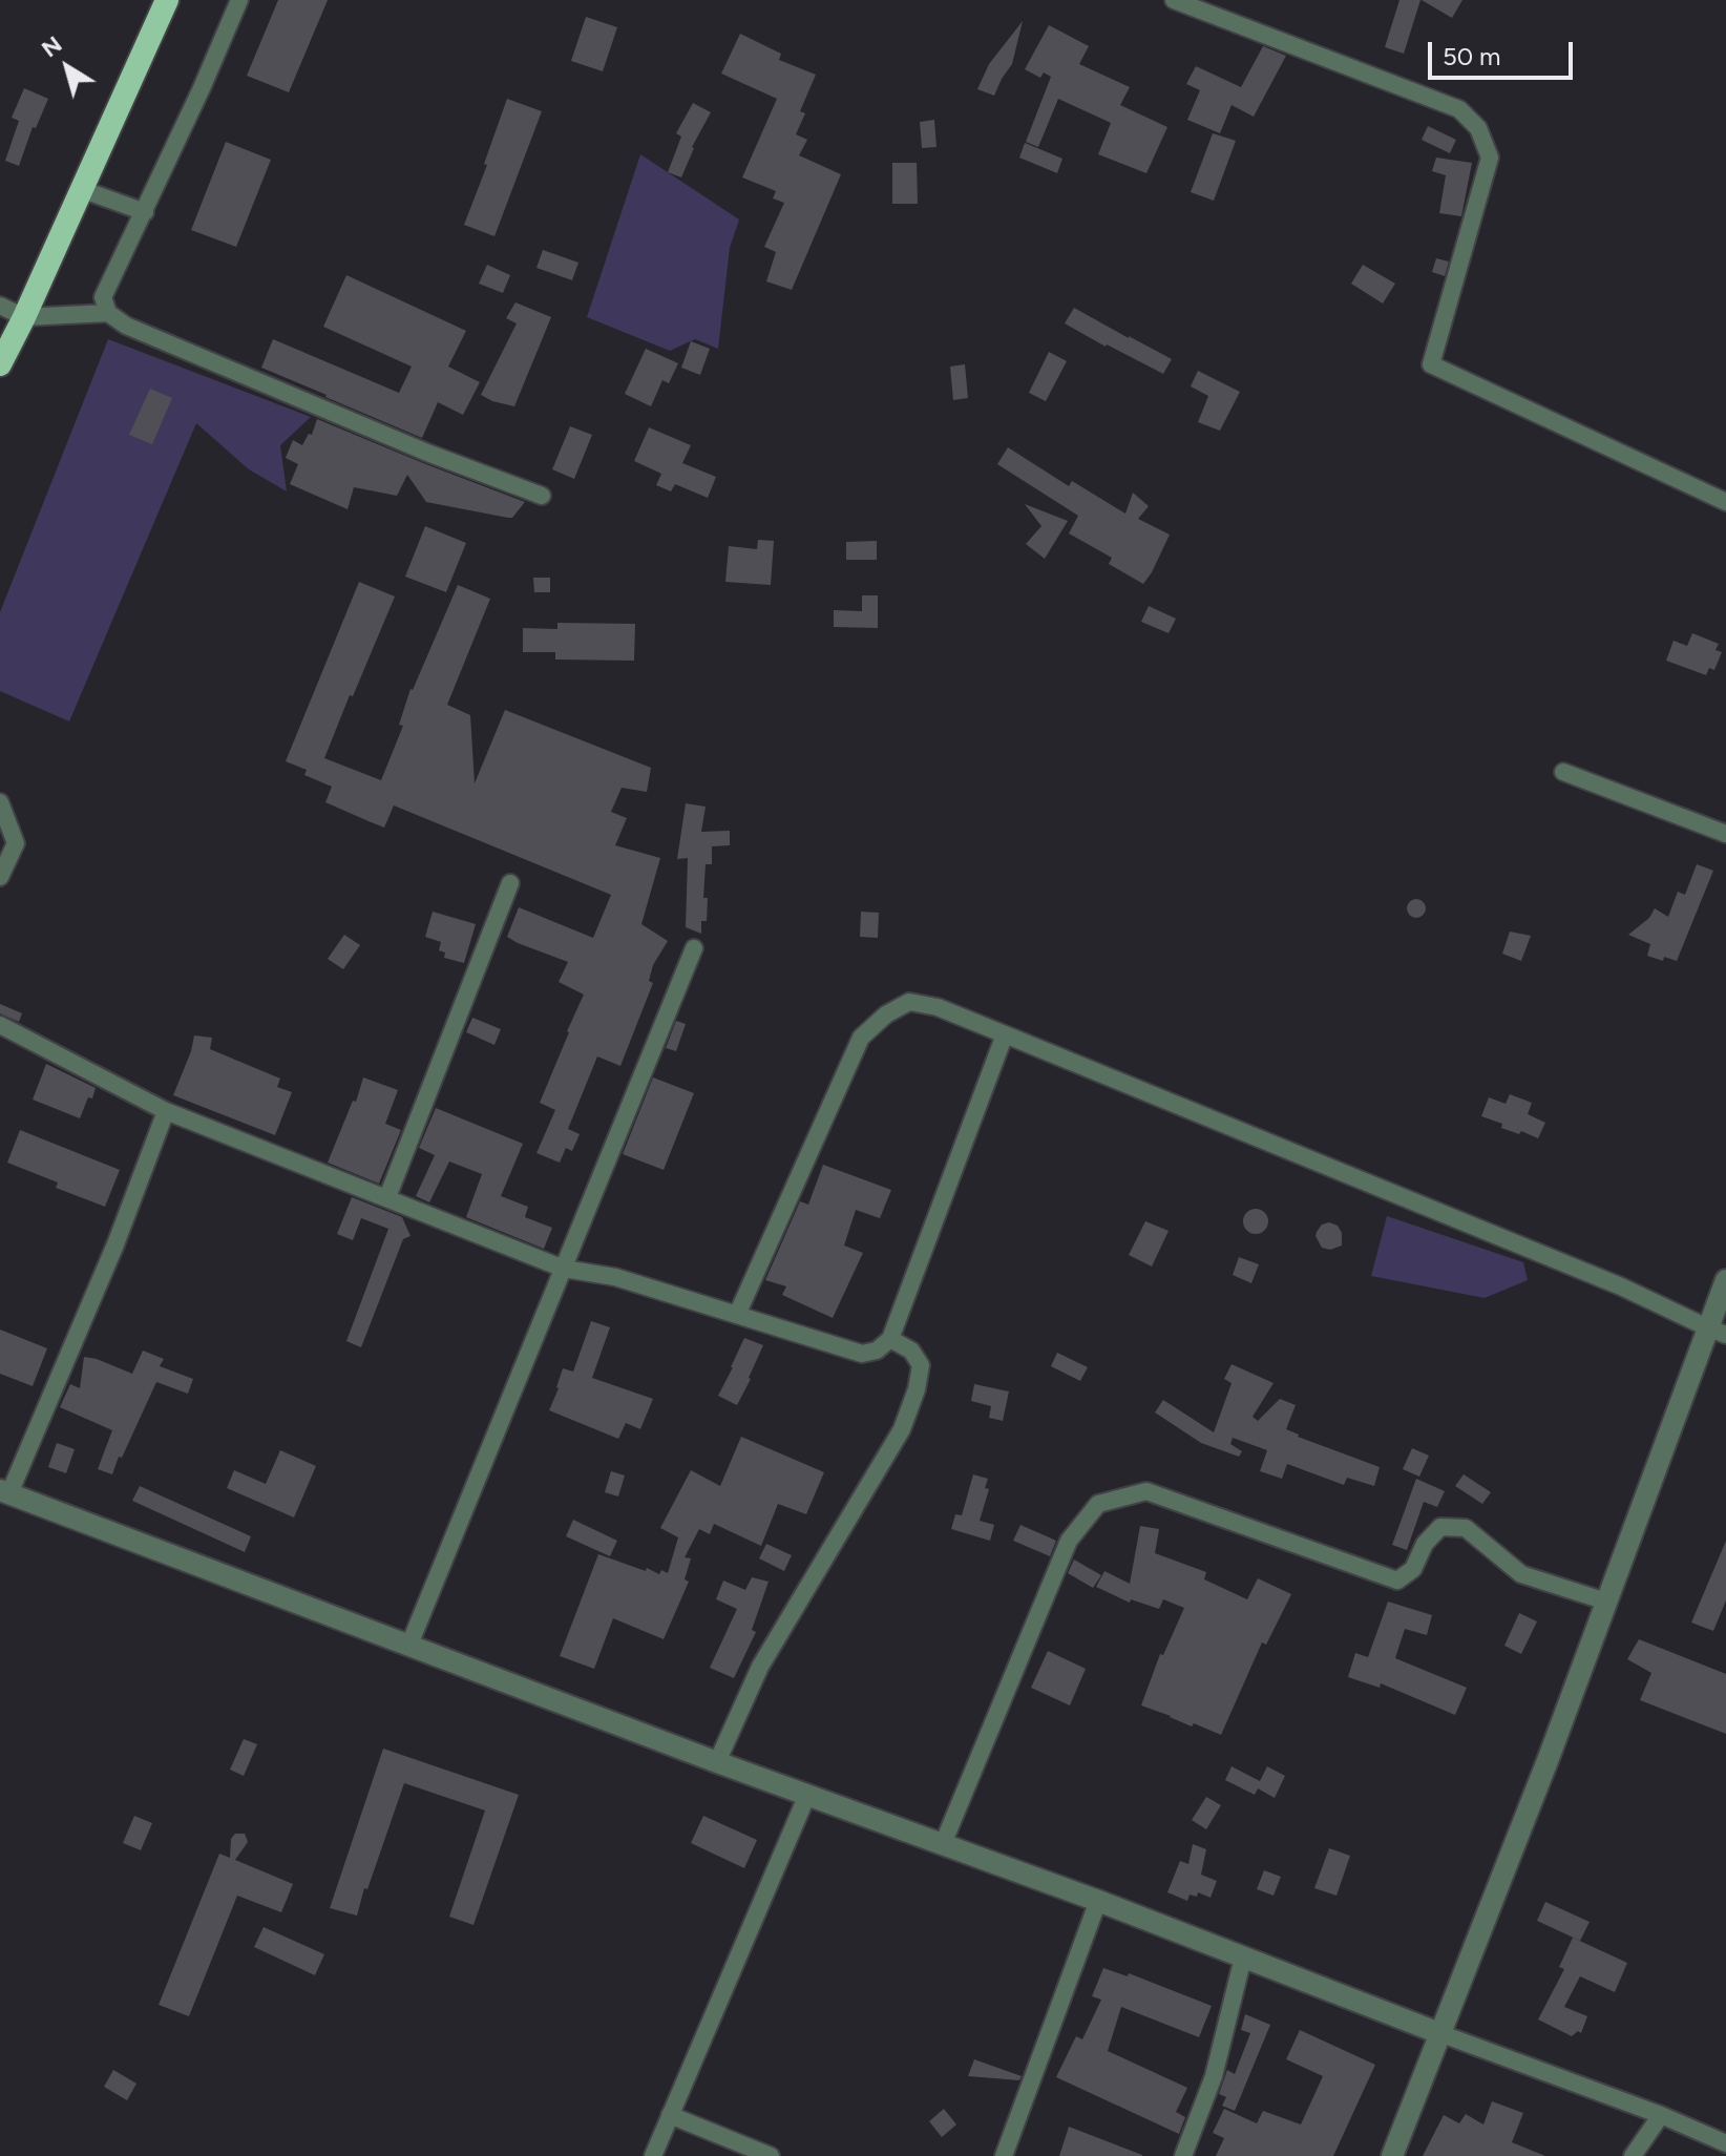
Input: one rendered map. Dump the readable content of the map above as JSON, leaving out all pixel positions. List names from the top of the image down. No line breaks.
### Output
{"scale_bar":"50 m","north":"top left"}
